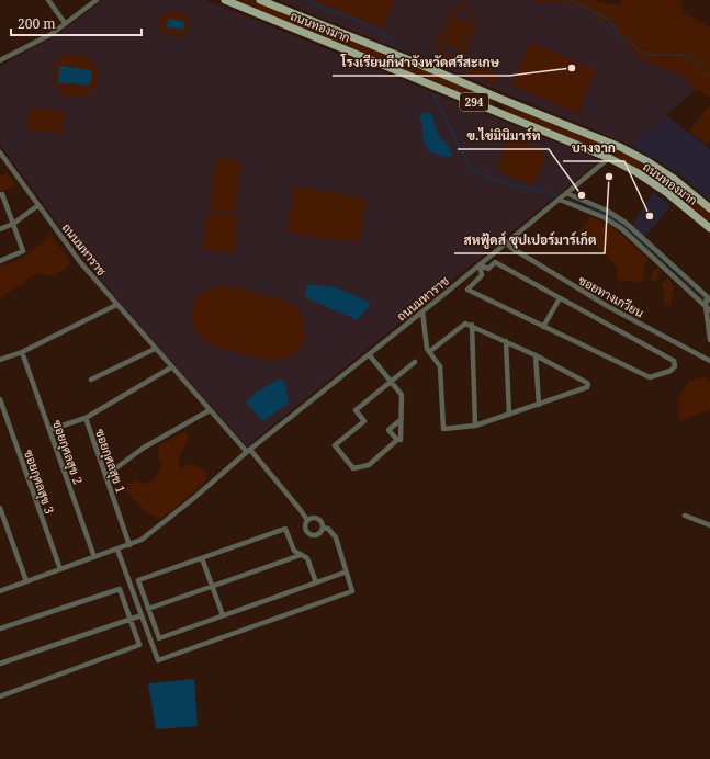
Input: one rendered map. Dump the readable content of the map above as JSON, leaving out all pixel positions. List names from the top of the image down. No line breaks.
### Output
{"streets":{"main road":["ถนนทองมาก","294"],"street":["ถนนมหาราช","ซอยทางเกวียน","ซอยกุศลสุข 2","ซอยกุศลสุข 1","ซอยกุศลสุข 3"]},"crossings":[["ถนนทองมาก","ถนนมหาราช"],["ถนนมหาราช","ซอยทางเกวียน"],["ถนนมหาราช","ซอยกุศลสุข 2"],["ถนนมหาราช","ซอยกุศลสุข 1"],["ถนนมหาราช","ซอยกุศลสุข 3"],["ซอยกุศลสุข 2","ซอยกุศลสุข 1"]],"places":["โรงเรียนกีฬาจังหวัดศรีสะเกษ","สหฟู้ดส์ ซุปเปอร์มาร์เก็ต","ข.ไข่มินิมาร์ท","บางจาก"],"scale_bar":"200 m"}
